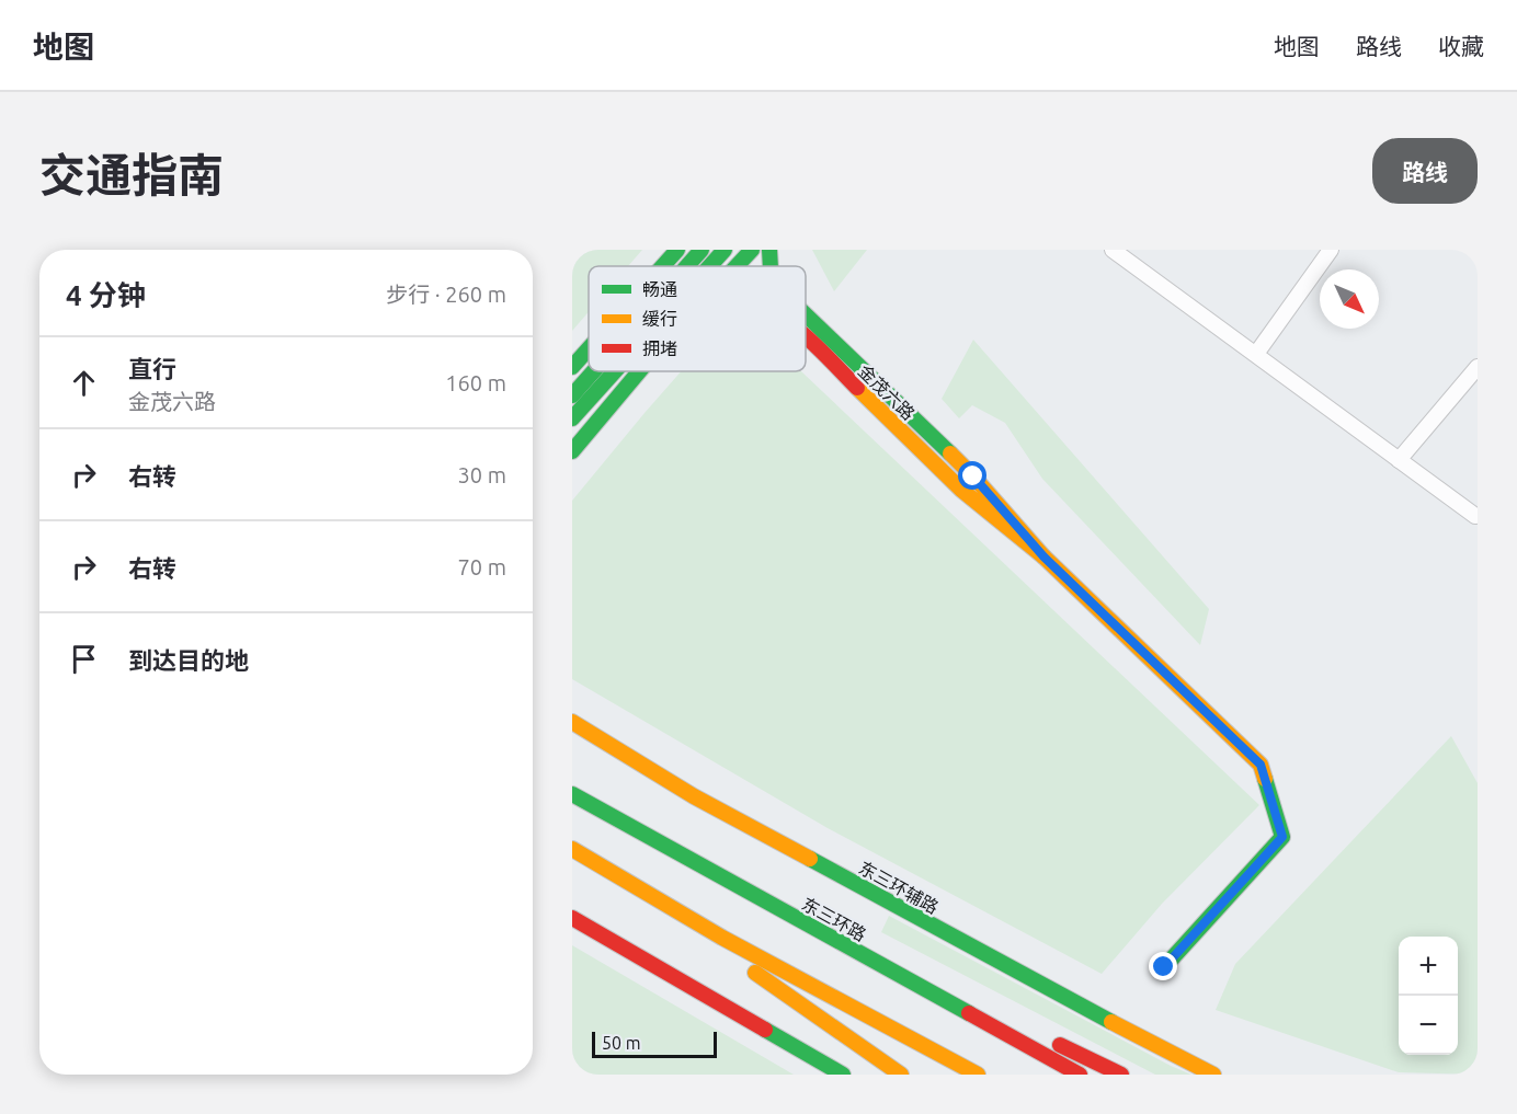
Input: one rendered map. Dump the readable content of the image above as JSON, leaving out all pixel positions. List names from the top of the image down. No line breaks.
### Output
{"streets":{"main road":["金茂六路","东三环辅路","东三环路"]},"legend":["畅通","缓行","拥堵"],"scale_bar":"50 m","north":"bottom right","page":{"header":"地图","nav":["地图","路线","收藏"],"title":"交通指南","buttons":"路线","heading":["4 分钟","步行 · 260 m"],"list":[["直行","金茂六路","160 m"],["右转","30 m"],["右转","70 m"],"到达目的地"],"map_buttons":["+","−"],"scale":"50 m"}}
